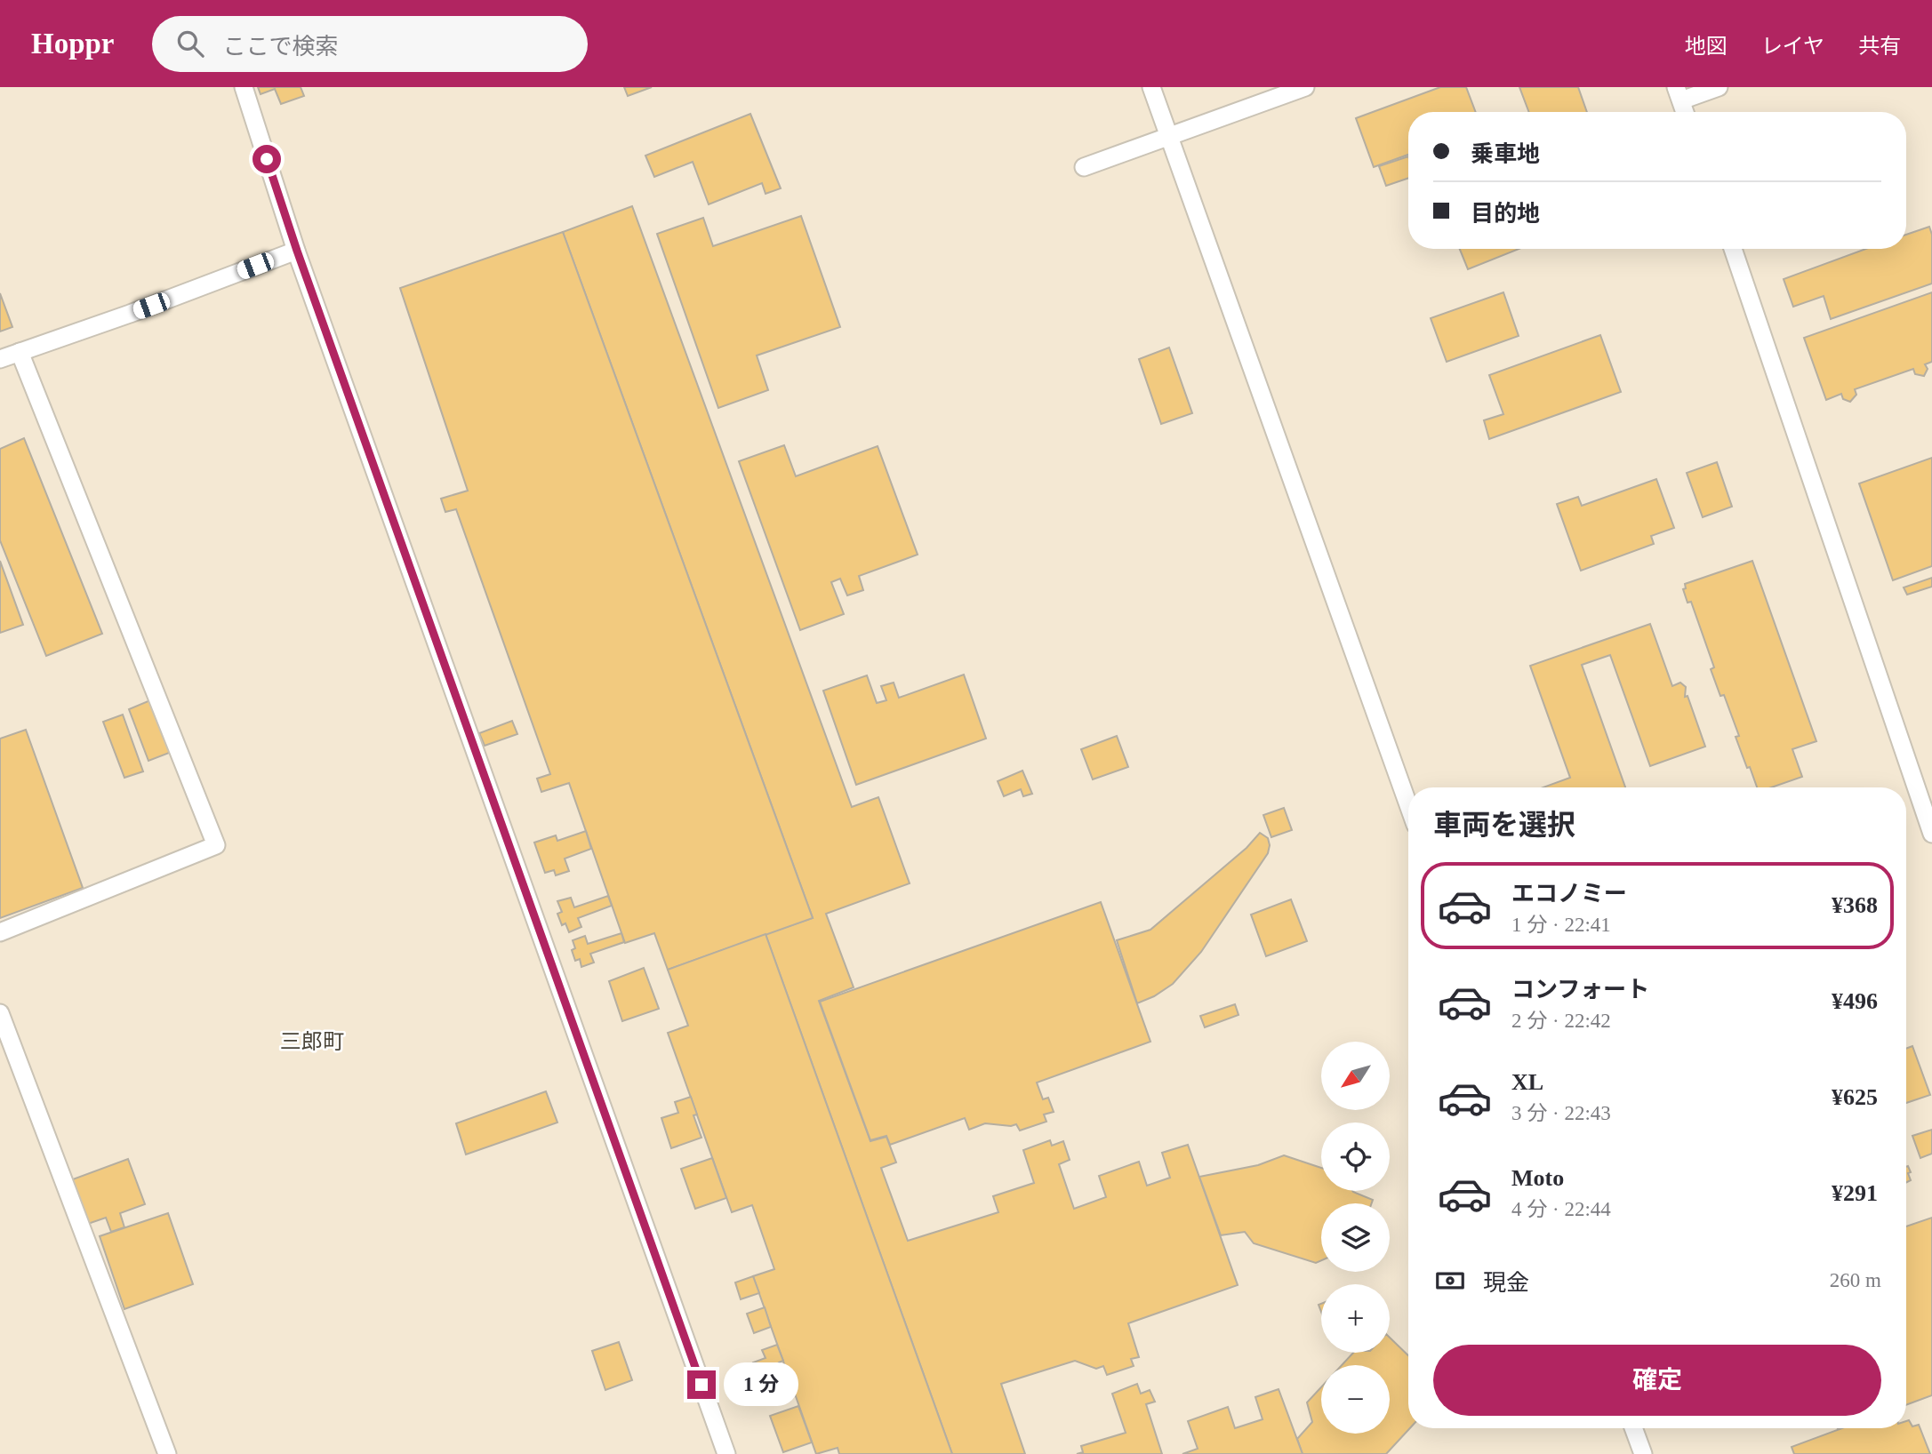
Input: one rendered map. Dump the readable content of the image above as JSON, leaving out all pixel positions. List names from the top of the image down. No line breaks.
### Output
{"districts":["三郎町"],"north":"bottom left","page":{"header":"Hoppr","search":"ここで検索","nav":["地図","レイヤ","共有"],"banner":["乗車地","目的地"],"heading":"車両を選択","list":[{"name":"エコノミー","note":"1 分 · 22:41","value":"¥368"},{"name":"コンフォート","note":"2 分 · 22:42","value":"¥496"},{"name":"XL","note":"3 分 · 22:43","value":"¥625"},{"name":"Moto","note":"4 分 · 22:44","value":"¥291"}],"map_buttons":["+","−"],"pay":["現金","260 m"],"buttons":"確定","bubble":"1 分"}}
